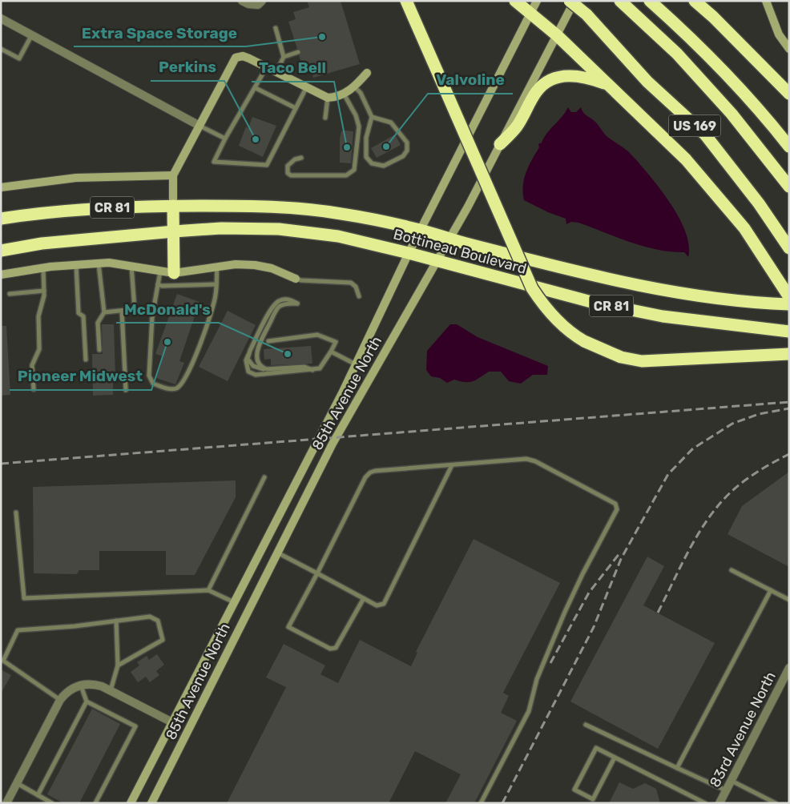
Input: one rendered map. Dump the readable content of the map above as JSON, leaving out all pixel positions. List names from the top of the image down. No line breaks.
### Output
{"streets":{"highway":["US 169","CR 81","Bottineau Boulevard"],"main road":["85th Avenue North"],"street":["83rd Avenue North"]},"crossings":[["CR 81","Bottineau Boulevard"],["Bottineau Boulevard","85th Avenue North"]],"places":["Extra Space Storage","Perkins","Valvoline","Taco Bell","Pioneer Midwest","McDonald's"]}
